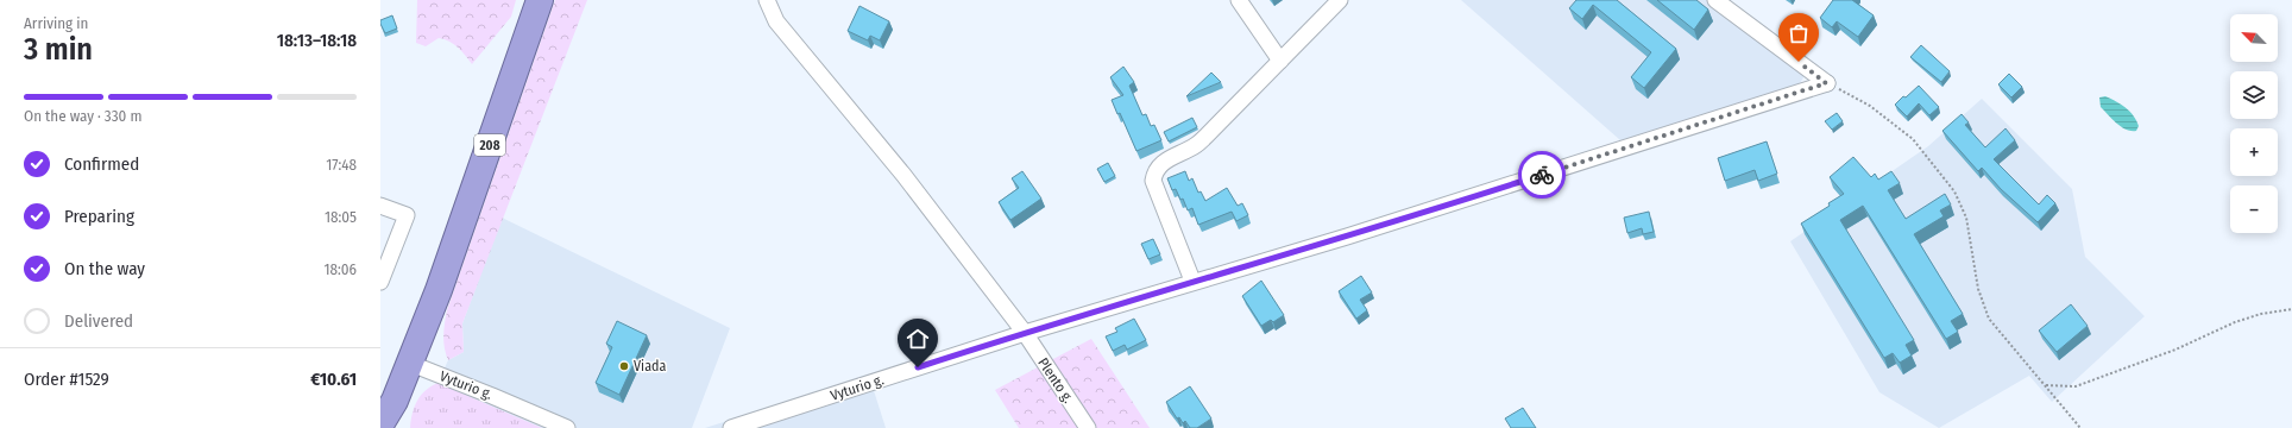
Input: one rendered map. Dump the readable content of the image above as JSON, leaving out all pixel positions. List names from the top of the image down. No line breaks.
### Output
{"streets":{"highway":["208"],"street":["Plento g.","Vyturio g."]},"crossings":[["208","Vyturio g."],["Plento g.","Vyturio g."]],"places":["Viada"],"north":"top left","page":{"heading":["3 min","Arriving in","18:13–18:18"],"panel":["Order #1529","€10.61"],"map_buttons":["+","−"],"bar":"On the way · 330 m","list":[["Confirmed","17:48"],["Preparing","18:05"],["On the way","18:06"],"Delivered"]}}
